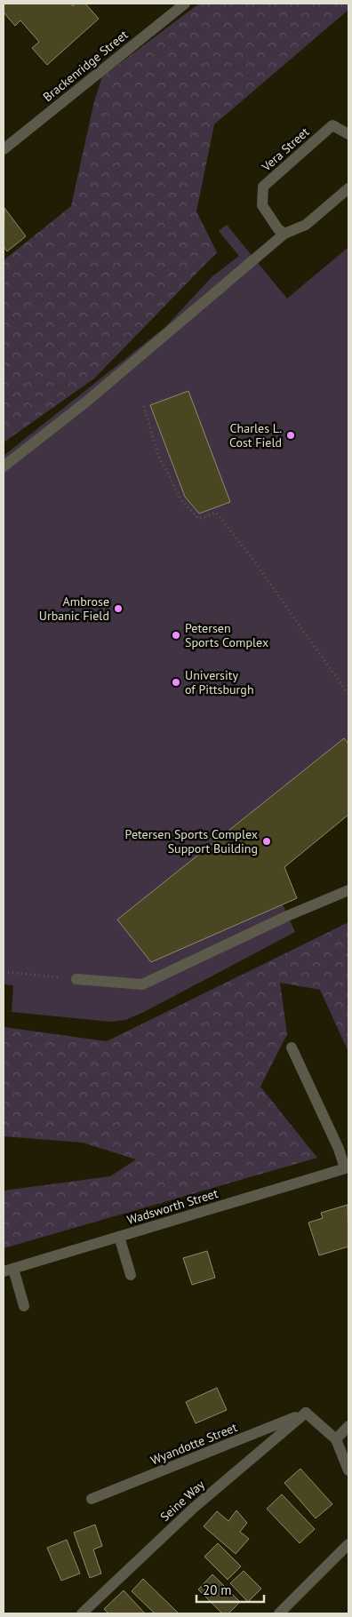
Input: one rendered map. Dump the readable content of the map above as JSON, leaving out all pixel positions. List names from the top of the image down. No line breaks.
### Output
{"streets":{"street":["Brackenridge Street","Vera Street","Wadsworth Street","Wyandotte Street","Seine Way"]},"crossings":[["Wyandotte Street","Seine Way"]],"places":["Charles L. Cost Field","Ambrose Urbanic Field","Petersen Sports Complex","University of Pittsburgh","Petersen Sports Complex Support Building"],"scale_bar":"20 m"}
